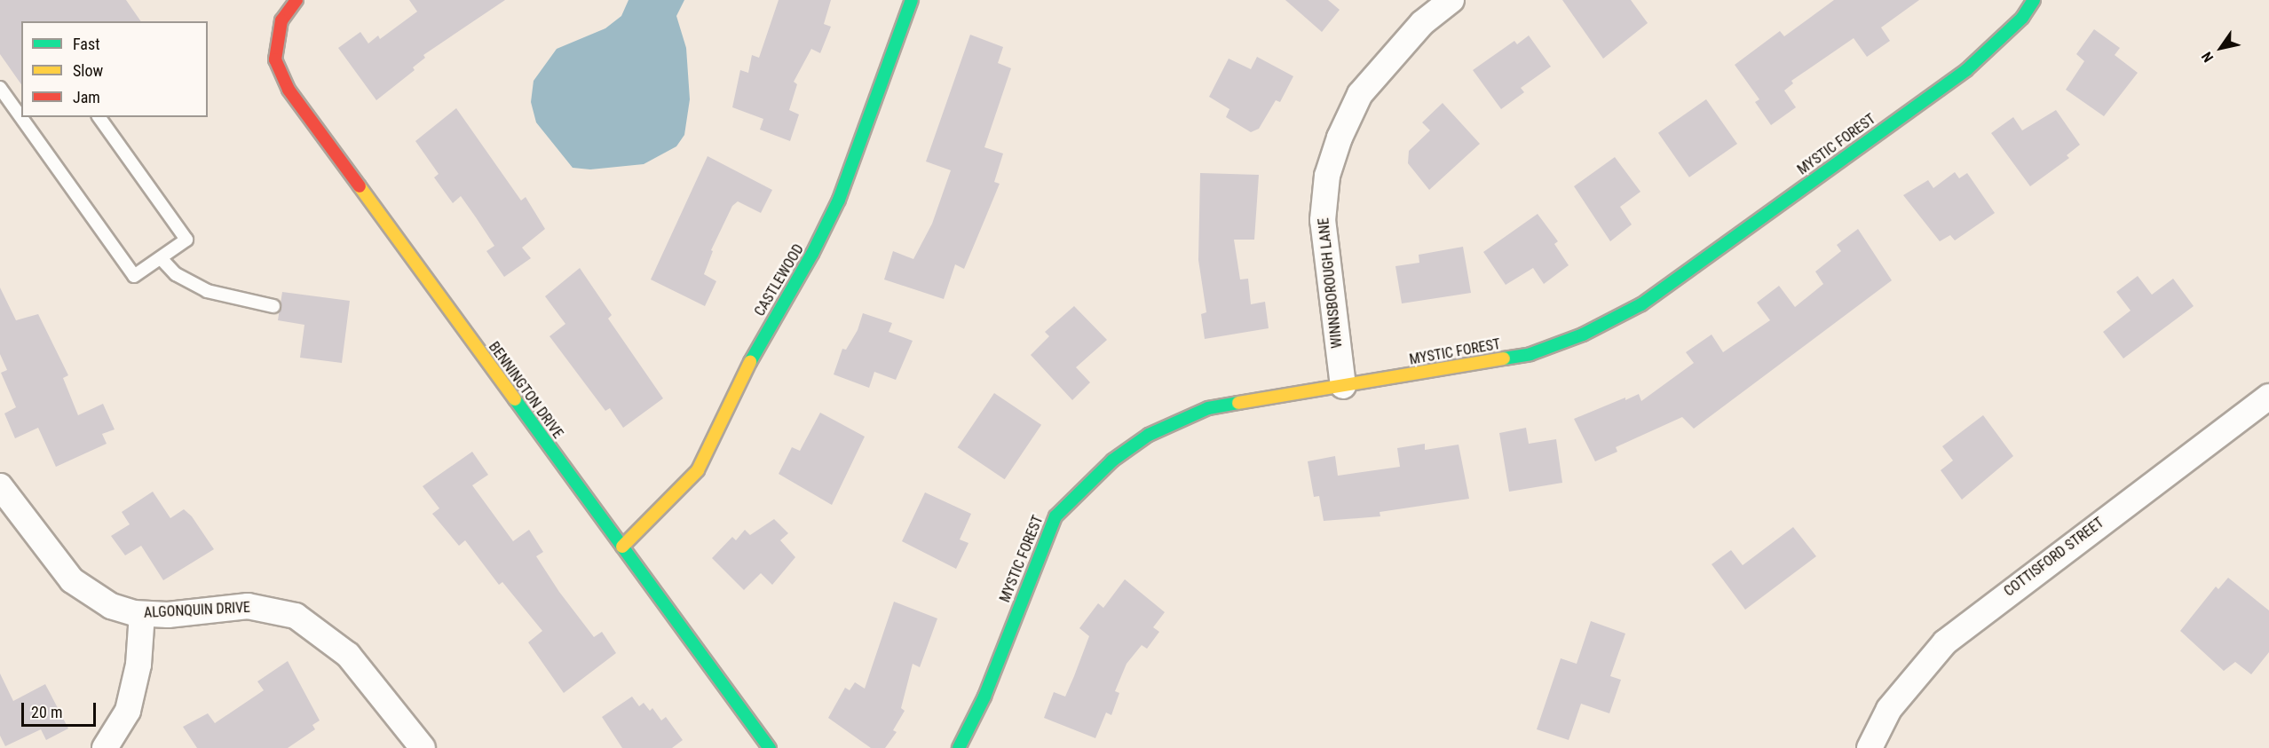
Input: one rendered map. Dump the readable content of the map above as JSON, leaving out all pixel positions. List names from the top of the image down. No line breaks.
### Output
{"streets":{"street":["MYSTIC FOREST","CASTLEWOOD","WINNSBOROUGH LANE","BENNINGTON DRIVE","COTTISFORD STREET","ALGONQUIN DRIVE"]},"crossings":[["MYSTIC FOREST","WINNSBOROUGH LANE"],["CASTLEWOOD","BENNINGTON DRIVE"]],"legend":["Fast","Slow","Jam"],"scale_bar":"20 m","north":"bottom left"}
